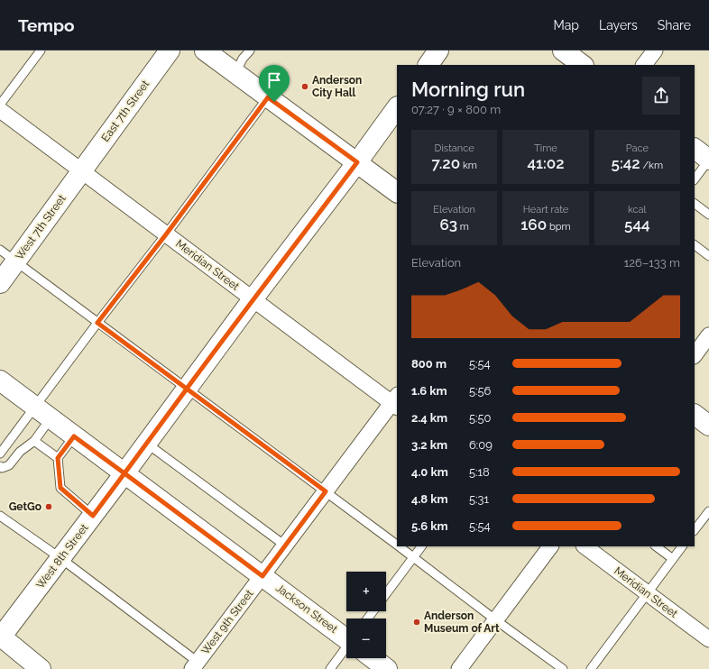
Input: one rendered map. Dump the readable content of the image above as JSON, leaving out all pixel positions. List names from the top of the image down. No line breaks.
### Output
{"streets":{"main road":["East 7th Street","West 7th Street","West 8th Street","Jackson Street"],"street":["Meridian Street","West 9th Street"]},"crossings":[["East 7th Street","West 7th Street"],["East 7th Street","Meridian Street"],["West 7th Street","Meridian Street"],["Meridian Street","West 8th Street"],["Meridian Street","West 9th Street"],["West 8th Street","Jackson Street"],["Jackson Street","West 9th Street"]],"places":["Anderson City Hall","GetGo","Anderson Museum of Art"],"page":{"header":"Tempo","nav":["Map","Layers","Share"],"heading":["Morning run","07:27 · 9 × 800 m"],"stats":[["Distance","7.20 km"],["Time","41:02"],["Pace","5:42 /km"],["Elevation","63 m"],["Heart rate","160 bpm"],["kcal","544"]],"chart":["Elevation","126–133 m"],"list":[{"name":"800 m","note":"5:54"},{"name":"1.6 km","note":"5:56"},{"name":"2.4 km","note":"5:50"},{"name":"3.2 km","note":"6:09"},{"name":"4.0 km","note":"5:18"},{"name":"4.8 km","note":"5:31"},{"name":"5.6 km","note":"5:54"}],"map_buttons":["+","−"]}}
